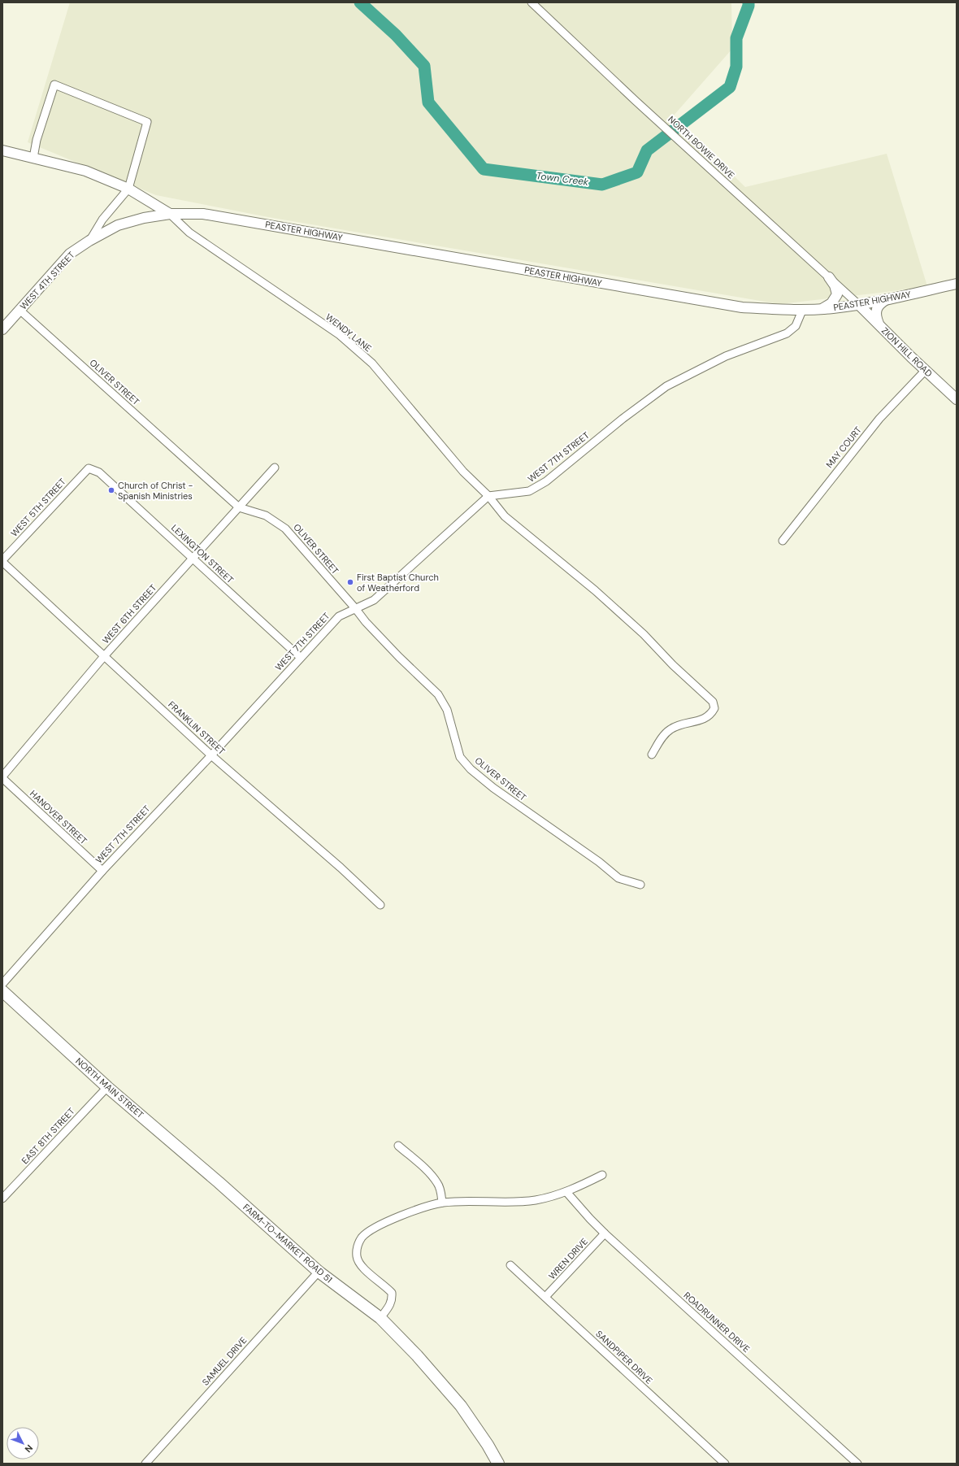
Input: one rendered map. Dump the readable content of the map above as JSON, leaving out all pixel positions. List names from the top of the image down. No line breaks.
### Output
{"streets":{"main road":["PEASTER HIGHWAY","WEST 4TH STREET","ZION HILL ROAD","NORTH MAIN STREET","FARM-TO-MARKET ROAD 51"],"street":["NORTH BOWIE DRIVE","WENDY LANE","OLIVER STREET","MAY COURT","WEST 7TH STREET","WEST 5TH STREET","LEXINGTON STREET","WEST 6TH STREET","FRANKLIN STREET","HANOVER STREET","EAST 8TH STREET","WREN DRIVE","ROADRUNNER DRIVE","SANDPIPER DRIVE","SAMUEL DRIVE"]},"crossings":[["NORTH BOWIE DRIVE","PEASTER HIGHWAY"],["NORTH BOWIE DRIVE","ZION HILL ROAD"],["PEASTER HIGHWAY","WEST 4TH STREET"],["PEASTER HIGHWAY","WENDY LANE"],["PEASTER HIGHWAY","ZION HILL ROAD"],["PEASTER HIGHWAY","WEST 7TH STREET"],["WEST 4TH STREET","WENDY LANE"],["WEST 4TH STREET","OLIVER STREET"],["WENDY LANE","WEST 7TH STREET"],["ZION HILL ROAD","MAY COURT"],["OLIVER STREET","WEST 7TH STREET"],["OLIVER STREET","WEST 6TH STREET"],["WEST 7TH STREET","LEXINGTON STREET"],["WEST 7TH STREET","FRANKLIN STREET"],["WEST 7TH STREET","HANOVER STREET"],["WEST 5TH STREET","LEXINGTON STREET"],["WEST 5TH STREET","FRANKLIN STREET"],["LEXINGTON STREET","WEST 6TH STREET"],["WEST 6TH STREET","FRANKLIN STREET"],["WEST 6TH STREET","HANOVER STREET"],["NORTH MAIN STREET","EAST 8TH STREET"],["NORTH MAIN STREET","FARM-TO-MARKET ROAD 51"],["FARM-TO-MARKET ROAD 51","SAMUEL DRIVE"],["WREN DRIVE","ROADRUNNER DRIVE"],["WREN DRIVE","SANDPIPER DRIVE"]],"water":["Town Creek"],"places":["Church of Christ - Spanish Ministries","First Baptist Church of Weatherford"],"north":"bottom right"}
